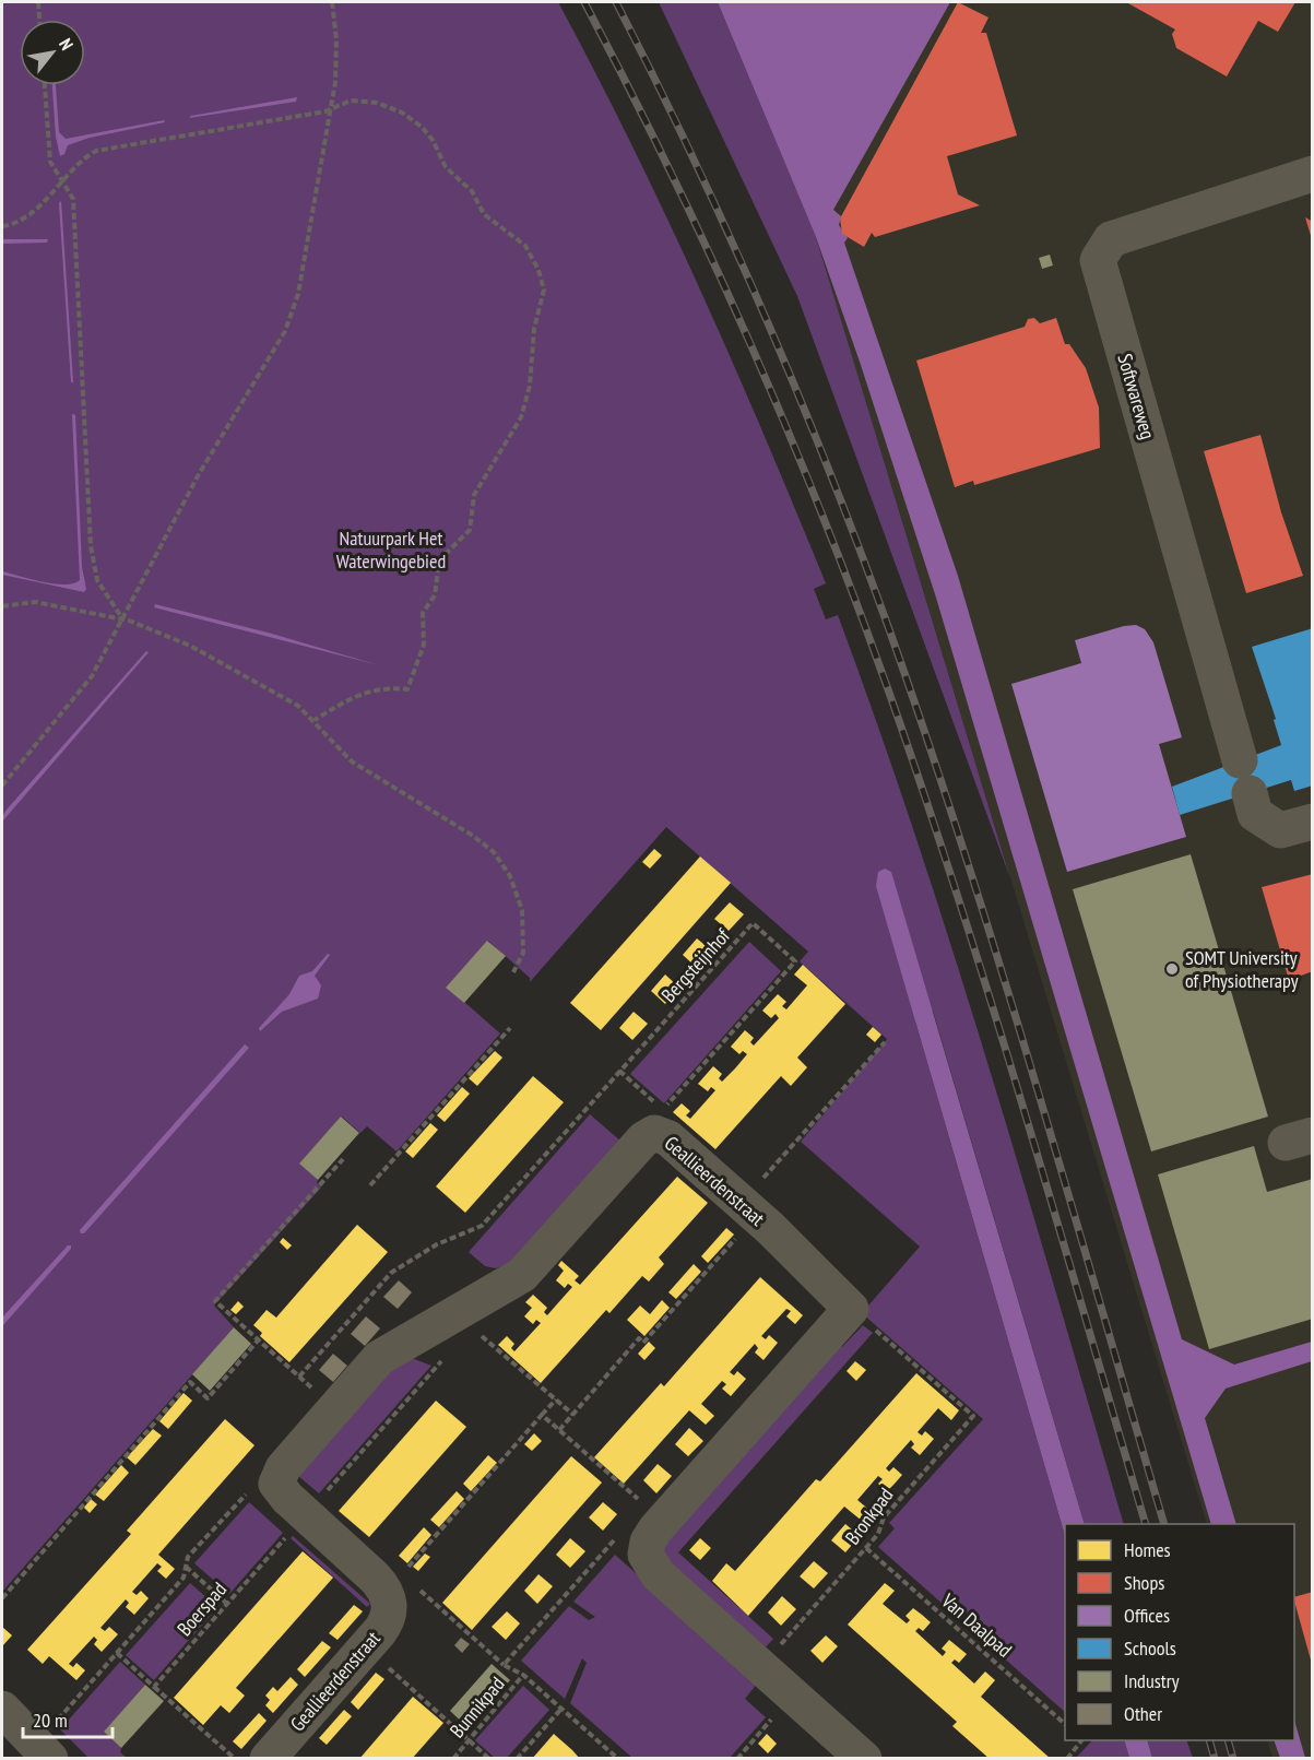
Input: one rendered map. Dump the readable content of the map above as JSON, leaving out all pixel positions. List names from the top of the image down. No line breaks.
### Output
{"streets":{"street":["Softwareweg","Geallieerdenstraat"],"path":["Bergsteijnhof","Bronkpad","Boerspad","Van Daalpad","Bunnikpad"]},"crossings":[["Geallieerdenstraat","Bronkpad"],["Geallieerdenstraat","Boerspad"],["Bronkpad","Van Daalpad"]],"parks":["Natuurpark Het Waterwingebied"],"places":["SOMT University of Physiotherapy"],"legend":["Homes","Shops","Offices","Schools","Industry","Other"],"scale_bar":"20 m","north":"top right"}
